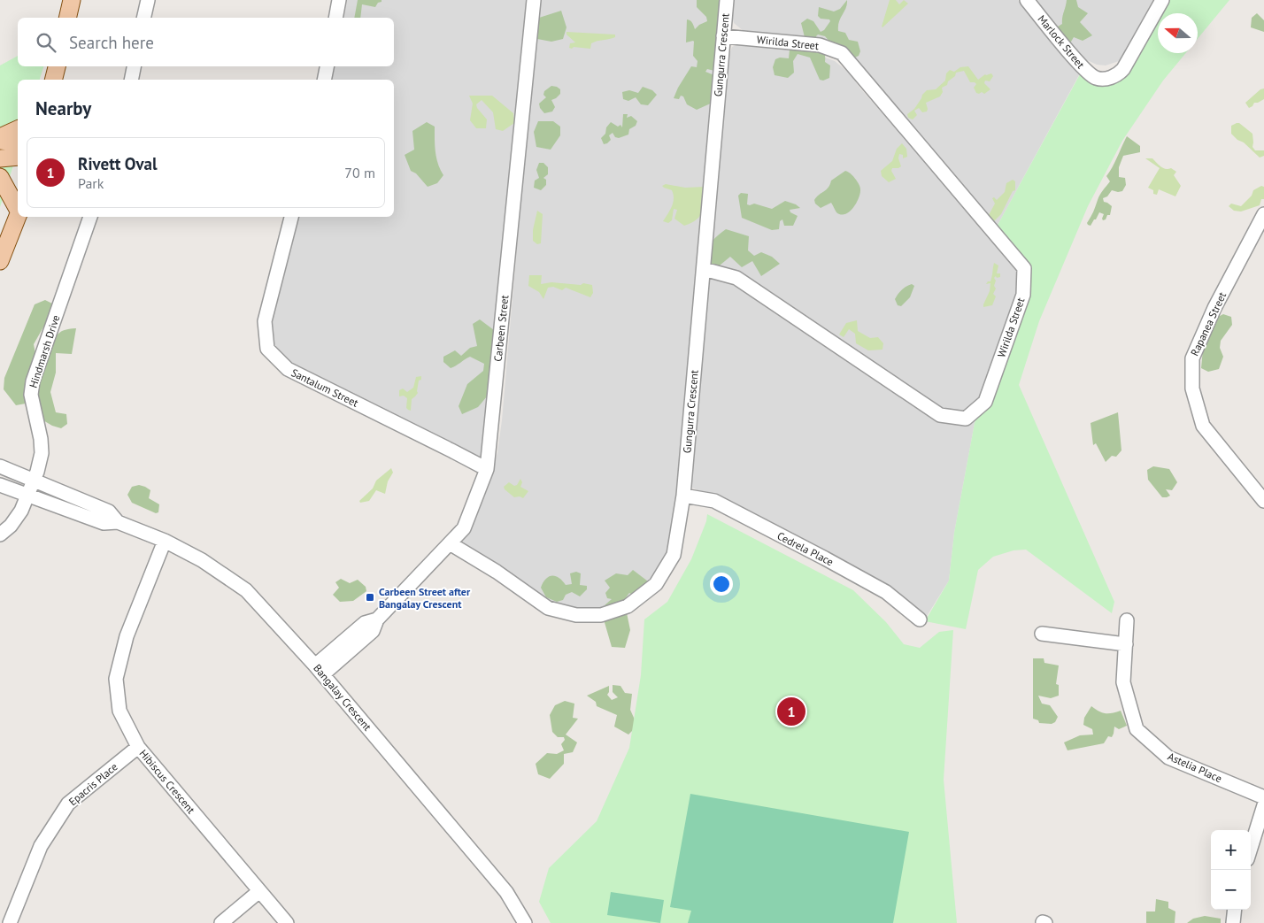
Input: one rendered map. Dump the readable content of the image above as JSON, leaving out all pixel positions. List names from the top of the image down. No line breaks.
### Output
{"streets":{"street":["Marlock Street","Wirilda Street","Gungurra Crescent","Rapanea Street","Carbeen Street","Hindmarsh Drive","Santalum Street","Cedrela Place","Bangalay Crescent","Astelia Place","Hibiscus Crescent","Epacris Place"]},"crossings":[["Wirilda Street","Gungurra Crescent"],["Gungurra Crescent","Carbeen Street"],["Gungurra Crescent","Cedrela Place"],["Carbeen Street","Santalum Street"],["Carbeen Street","Bangalay Crescent"],["Hindmarsh Drive","Bangalay Crescent"],["Bangalay Crescent","Hibiscus Crescent"],["Hibiscus Crescent","Epacris Place"]],"places":{"transit":["Carbeen Street after Bangalay Crescent"]},"north":"left","page":{"search":"Search here","heading":"Nearby","list":[{"mark":"1","name":"Rivett Oval","note":"Park","value":"70 m"}],"pins":"1","map_buttons":["+","−"]}}
